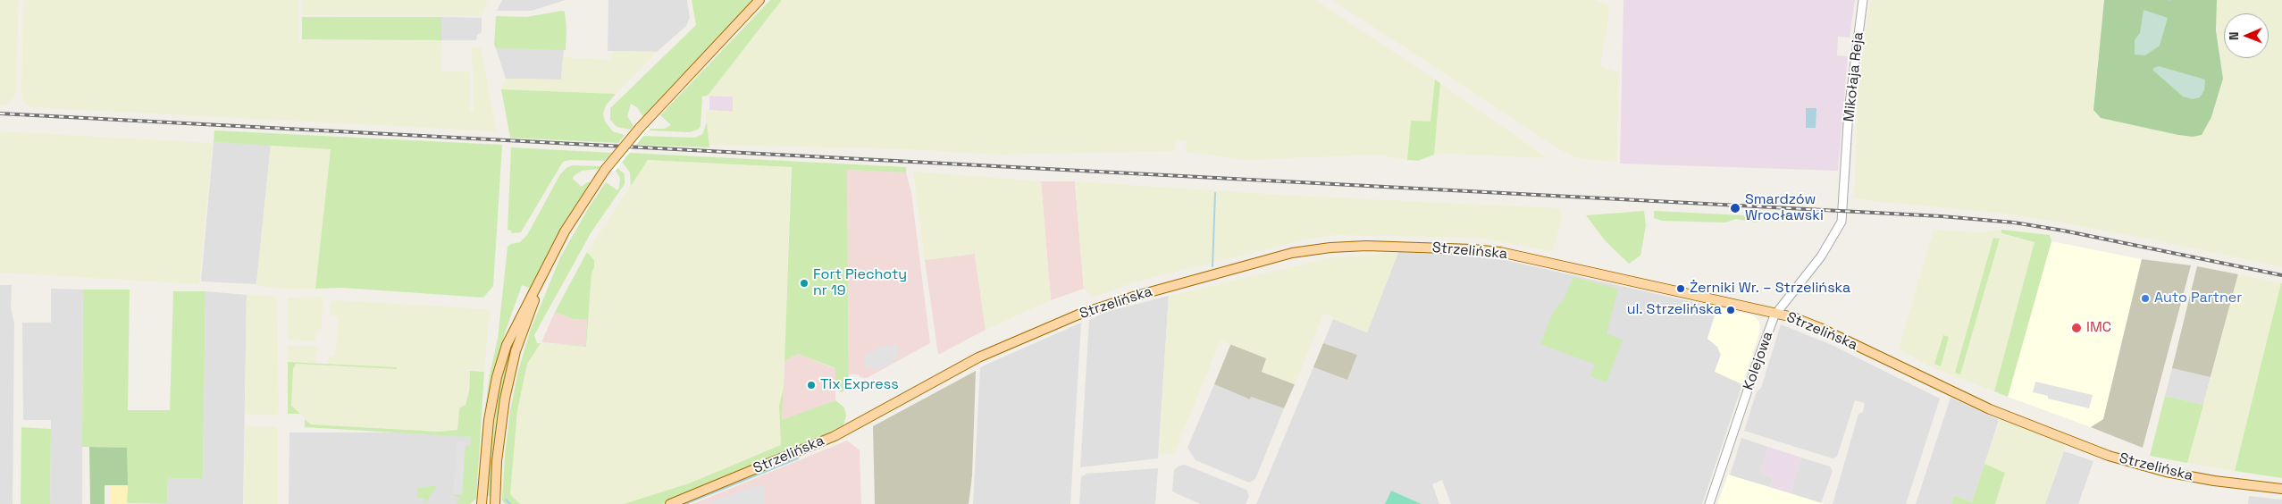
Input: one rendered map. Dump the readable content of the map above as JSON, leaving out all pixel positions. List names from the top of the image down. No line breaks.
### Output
{"streets":{"main road":["Strzelińska"],"street":["Mikołaja Reja","Kolejowa"]},"crossings":[["Mikołaja Reja","Kolejowa"],["Strzelińska","Kolejowa"]],"places":["Smardzów Wrocławski","Fort Piechoty nr 19","Żerniki Wr. – Strzelińska","Auto Partner","ul. Strzelińska","IMC","Tix Express"],"north":"left"}
